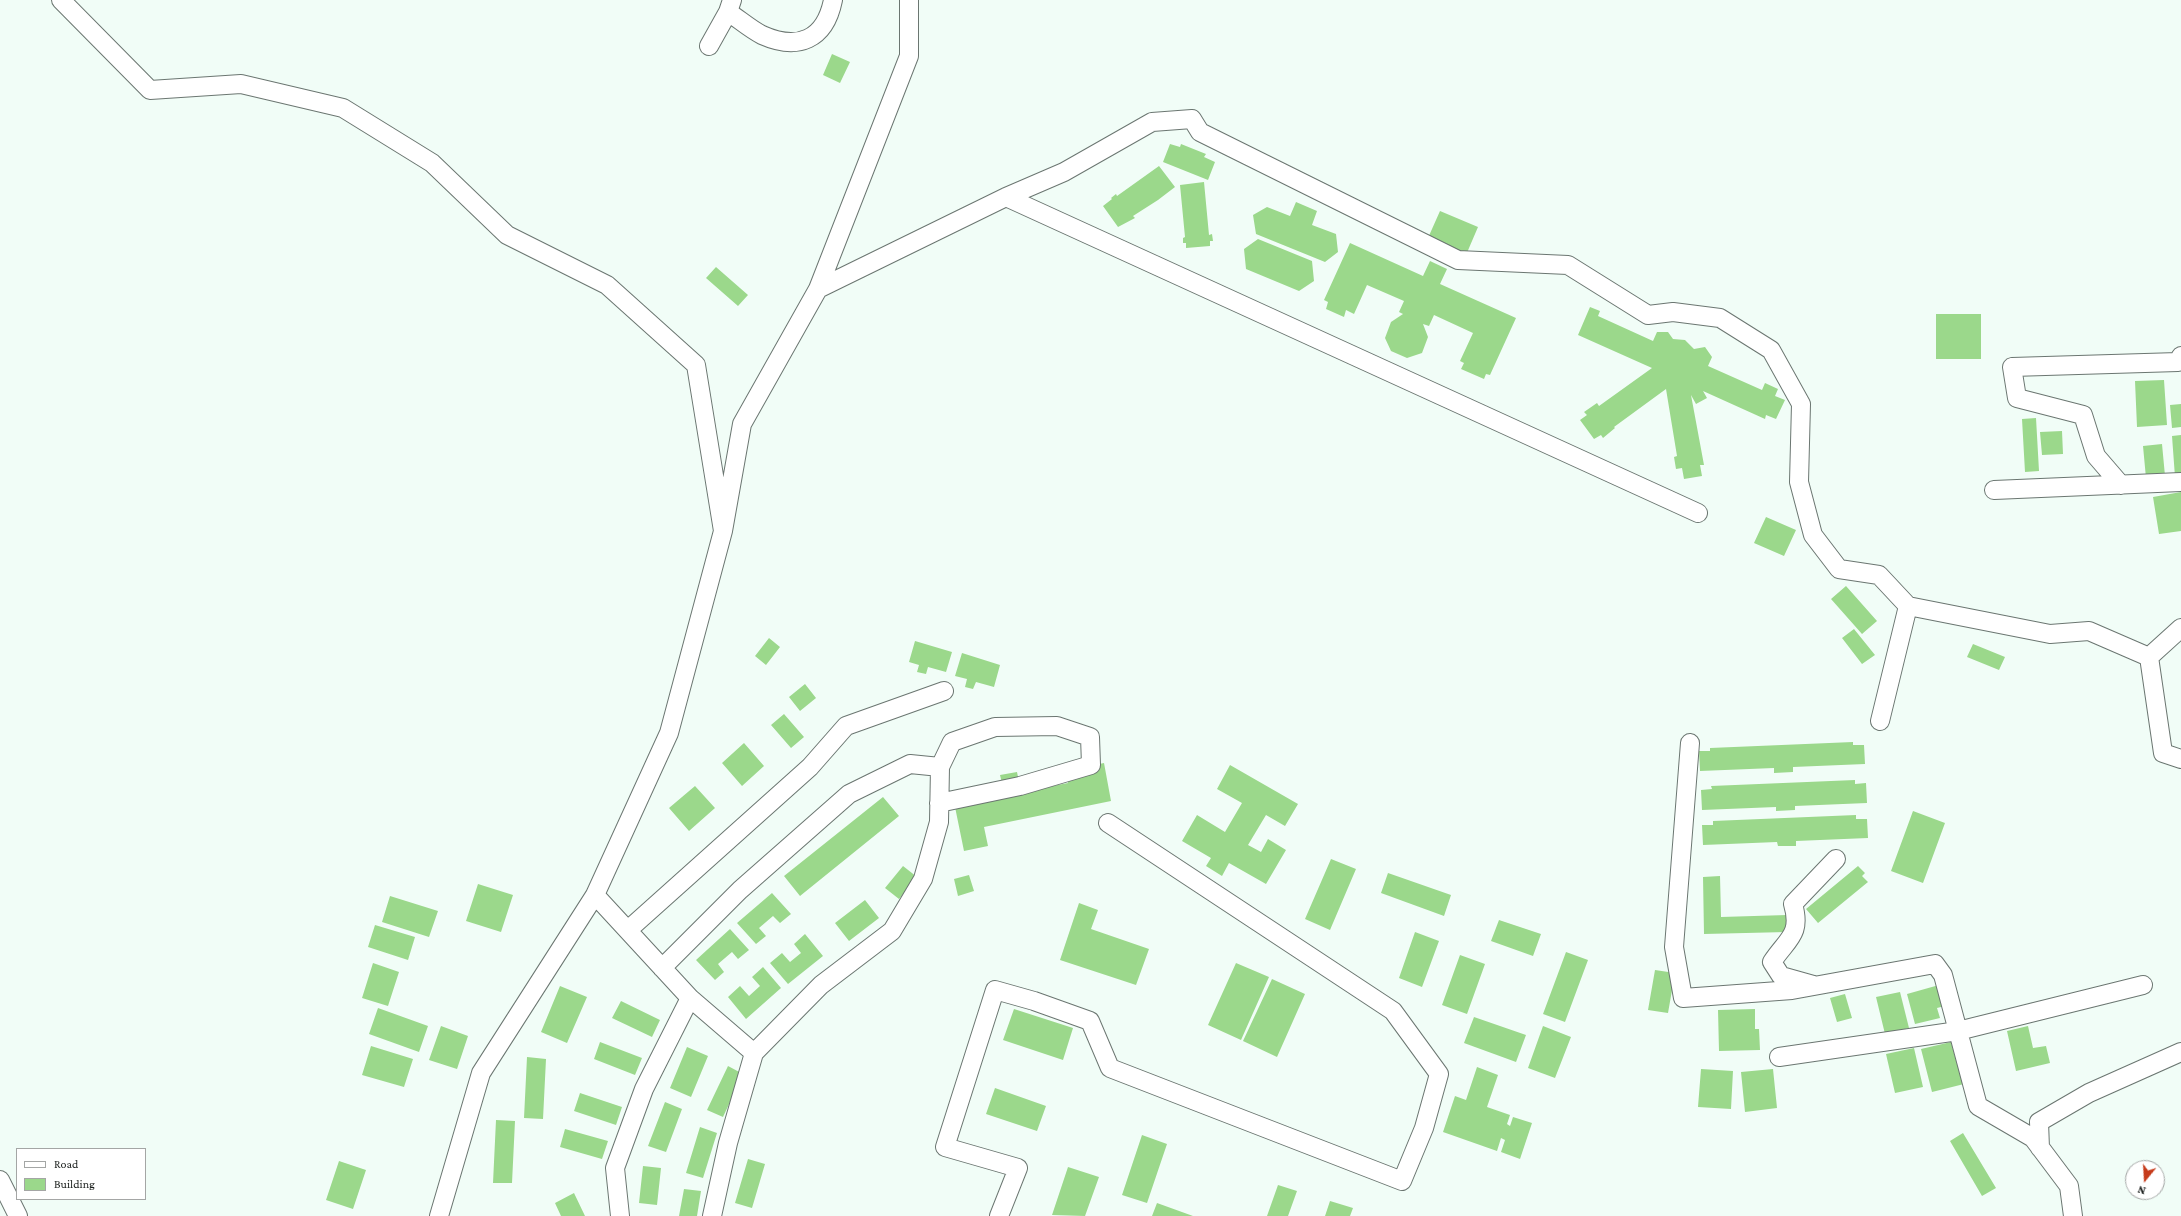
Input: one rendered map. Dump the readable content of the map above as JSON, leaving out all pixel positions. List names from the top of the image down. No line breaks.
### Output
{"legend":["Road","Building"],"north":"bottom"}
